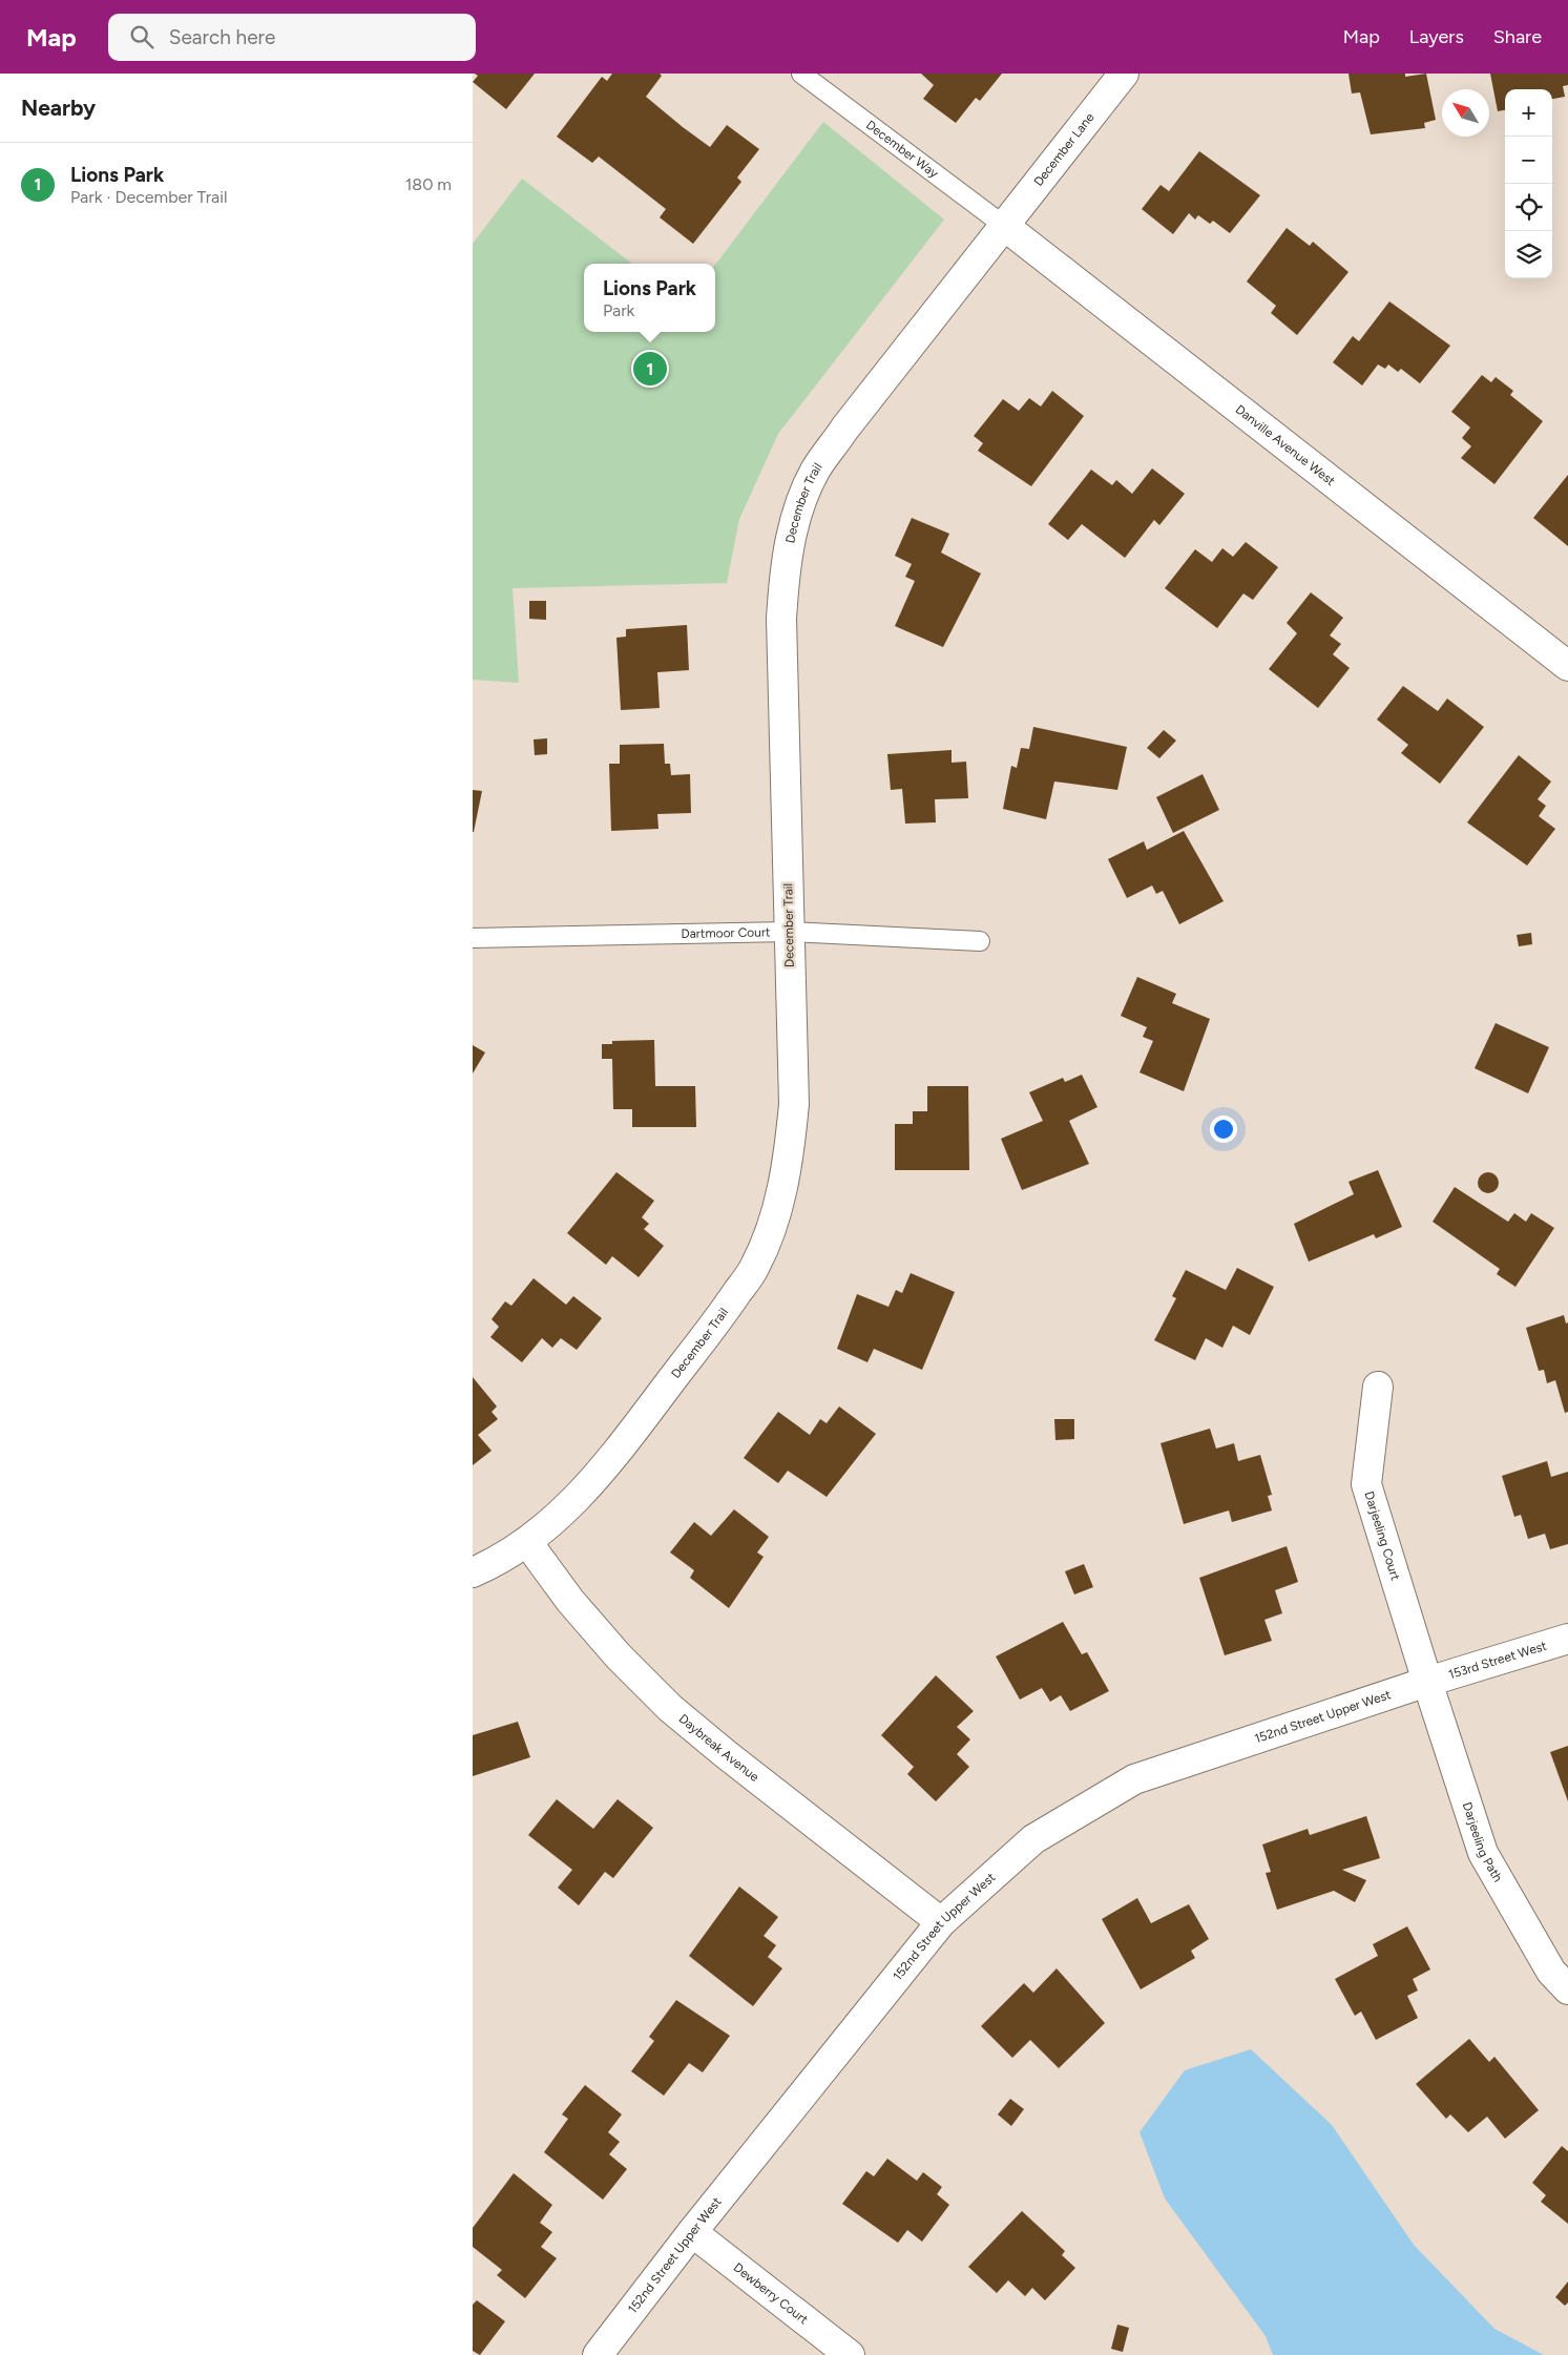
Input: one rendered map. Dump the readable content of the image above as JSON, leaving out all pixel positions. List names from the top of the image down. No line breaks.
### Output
{"streets":{"street":["December Lane","Danville Avenue West","December Trail","Darjeeling Court","153rd Street West","152nd Street Upper West","Daybreak Avenue","Darjeeling Path","Dewberry Court"],"lane":["December Way","Dartmoor Court"]},"crossings":[["December Way","December Lane"],["December Way","Danville Avenue West"],["December Way","December Trail"],["December Lane","Danville Avenue West"],["December Lane","December Trail"],["Danville Avenue West","December Trail"],["December Trail","Dartmoor Court"],["December Trail","Daybreak Avenue"],["Darjeeling Court","153rd Street West"],["Darjeeling Court","152nd Street Upper West"],["Darjeeling Court","Darjeeling Path"],["153rd Street West","152nd Street Upper West"],["153rd Street West","Darjeeling Path"],["152nd Street Upper West","Daybreak Avenue"],["152nd Street Upper West","Darjeeling Path"],["152nd Street Upper West","Dewberry Court"]],"north":"top left","page":{"header":"Map","search":"Search here","nav":["Map","Layers","Share"],"heading":"Nearby","map_buttons":["+","−"],"list":[{"mark":"1","name":"Lions Park","note":"Park · December Trail","value":"180 m"}],"popup":["Lions Park","Park"],"pins":"1"}}
